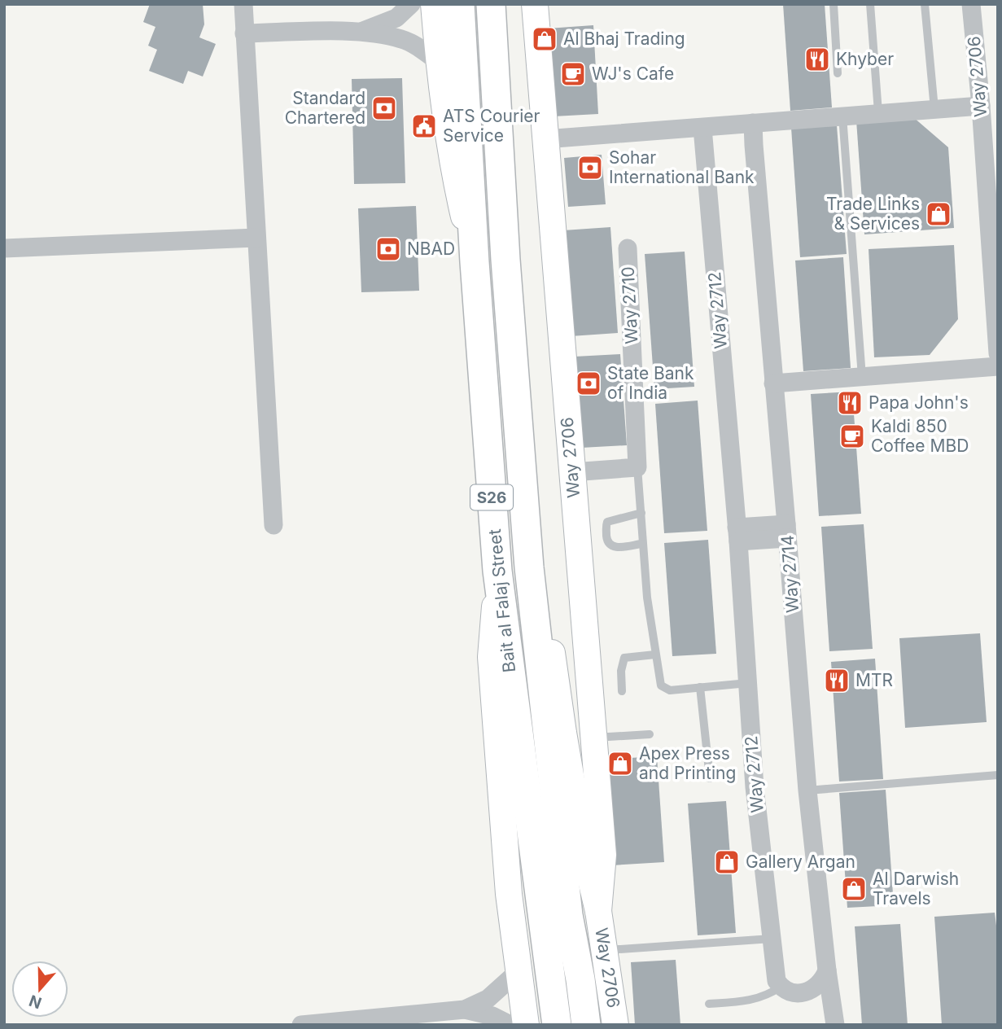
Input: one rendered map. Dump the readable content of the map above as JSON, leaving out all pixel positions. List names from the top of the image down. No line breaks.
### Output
{"streets":{"main road":["S26","Bait al Falaj Street"],"street":["Way 2706","Way 2710","Way 2712","Way 2714"]},"crossings":[["Way 2706","Bait al Falaj Street"]],"places":{"shop":["Al Bhaj Trading","Trade Links & Services","Apex Press and Printing","Gallery Argan","Al Darwish Travels"],"restaurant":["Khyber","Papa John's","MTR"],"cafe":["WJ's Cafe","Kaldi 850 Coffee MBD"],"bank":["Standard Chartered","Sohar International Bank","NBAD","State Bank of India"],"public building":["ATS Courier Service"]},"north":"bottom"}
